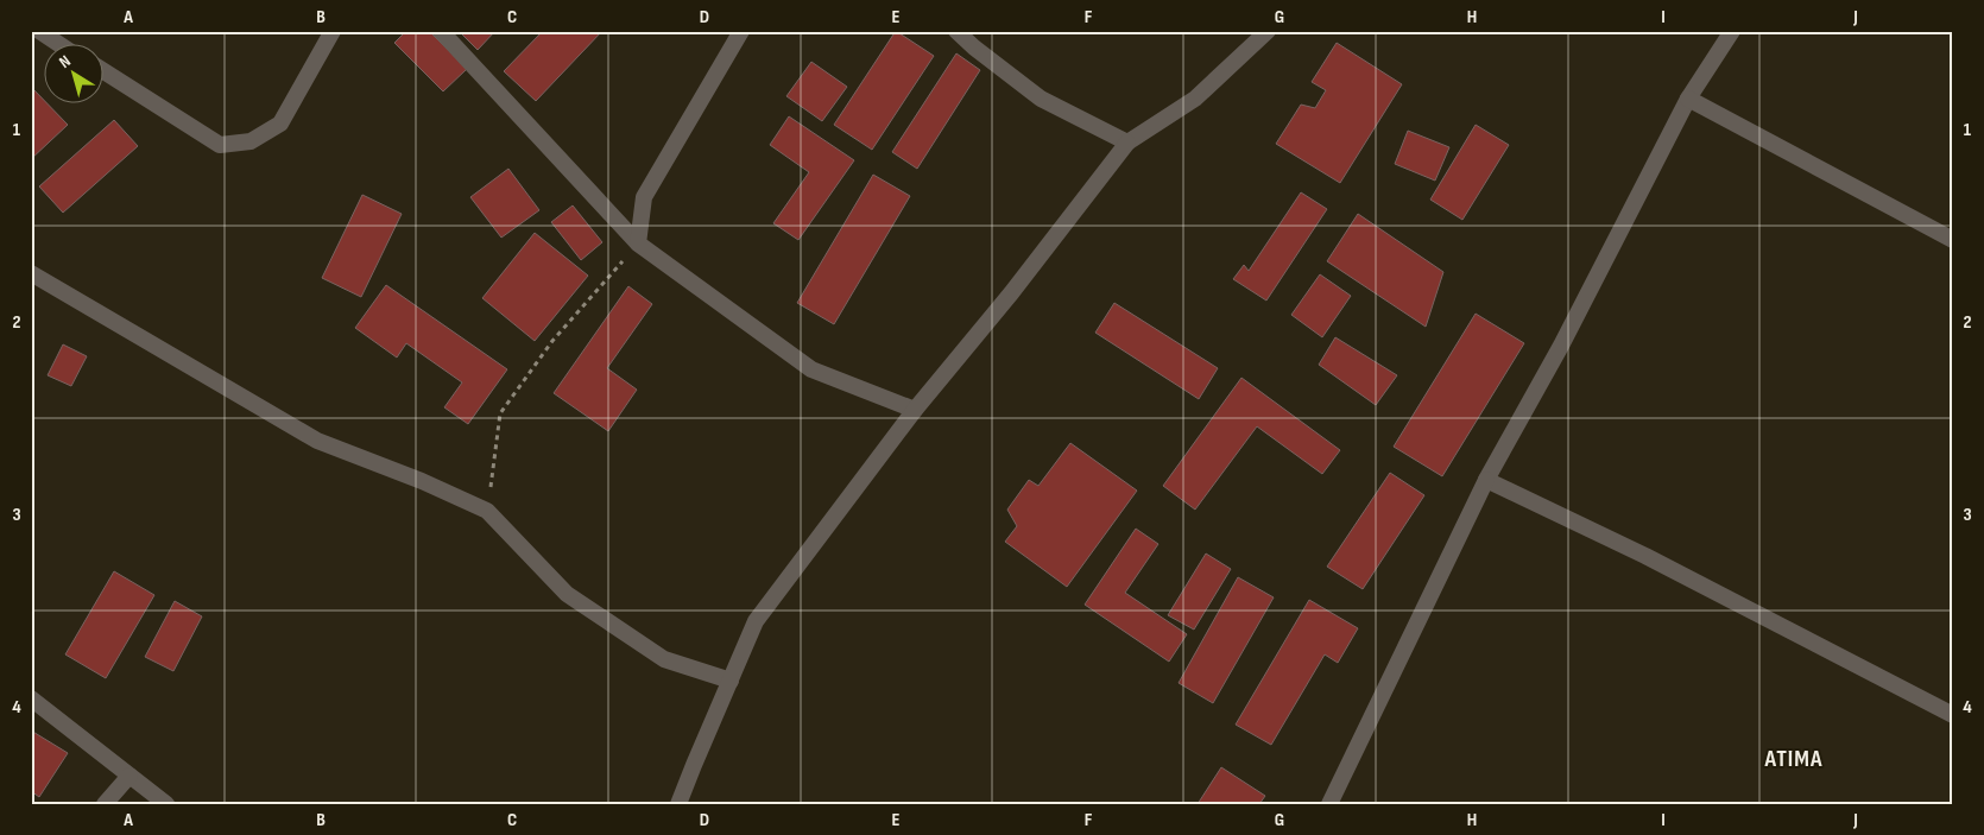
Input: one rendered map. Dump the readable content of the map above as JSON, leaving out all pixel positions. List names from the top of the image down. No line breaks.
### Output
{"districts":["ATIMA"],"north":"top left","grid":{"columns":["A","B","C","D","E","F","G","H","I","J"],"rows":["1","2","3","4"]}}
